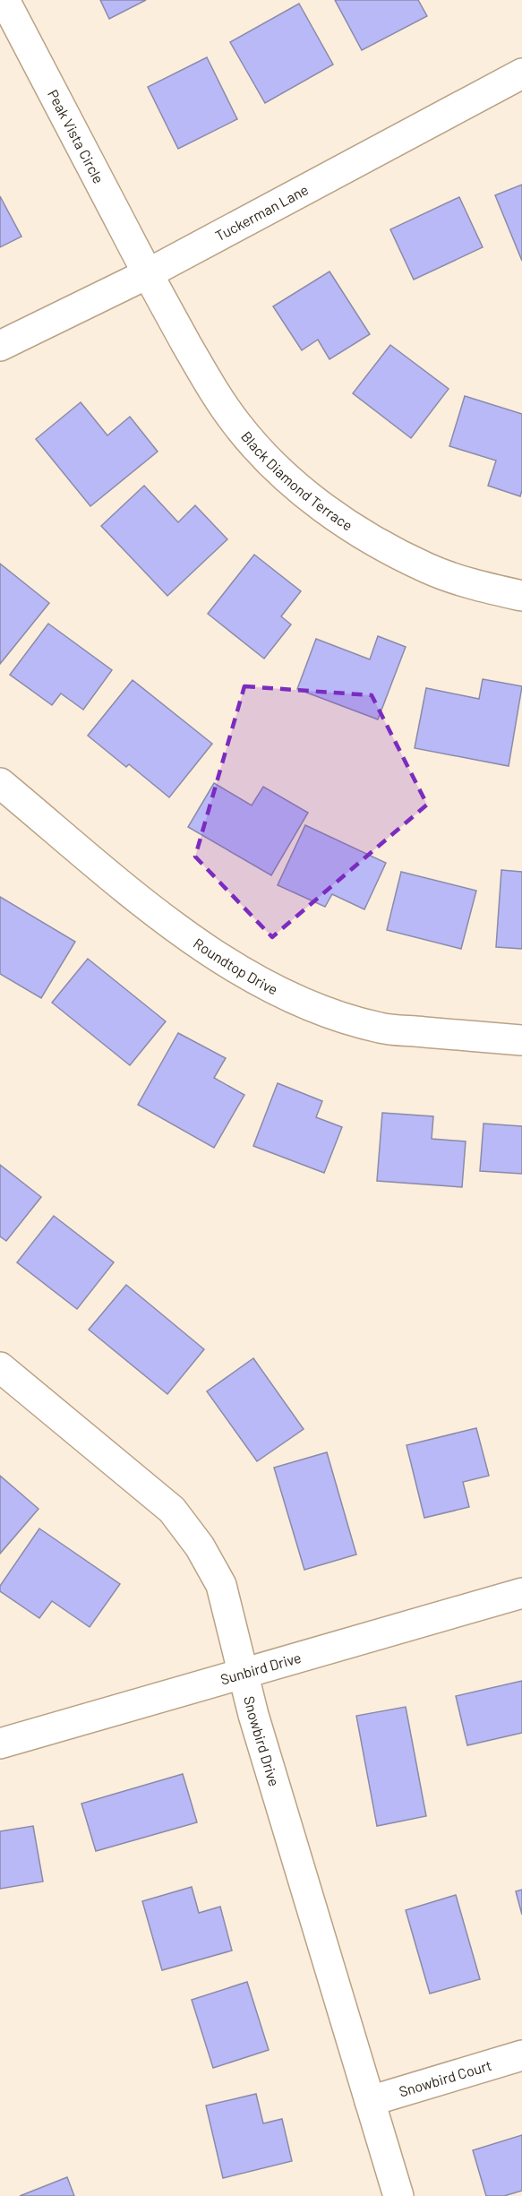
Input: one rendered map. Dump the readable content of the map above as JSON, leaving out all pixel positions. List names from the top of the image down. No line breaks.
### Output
{"streets":{"street":["Peak Vista Circle","Tuckerman Lane","Black Diamond Terrace","Roundtop Drive","Sunbird Drive","Snowbird Drive","Snowbird Court"]},"crossings":[["Peak Vista Circle","Tuckerman Lane"],["Peak Vista Circle","Black Diamond Terrace"],["Tuckerman Lane","Black Diamond Terrace"],["Sunbird Drive","Snowbird Drive"],["Snowbird Drive","Snowbird Court"]]}
